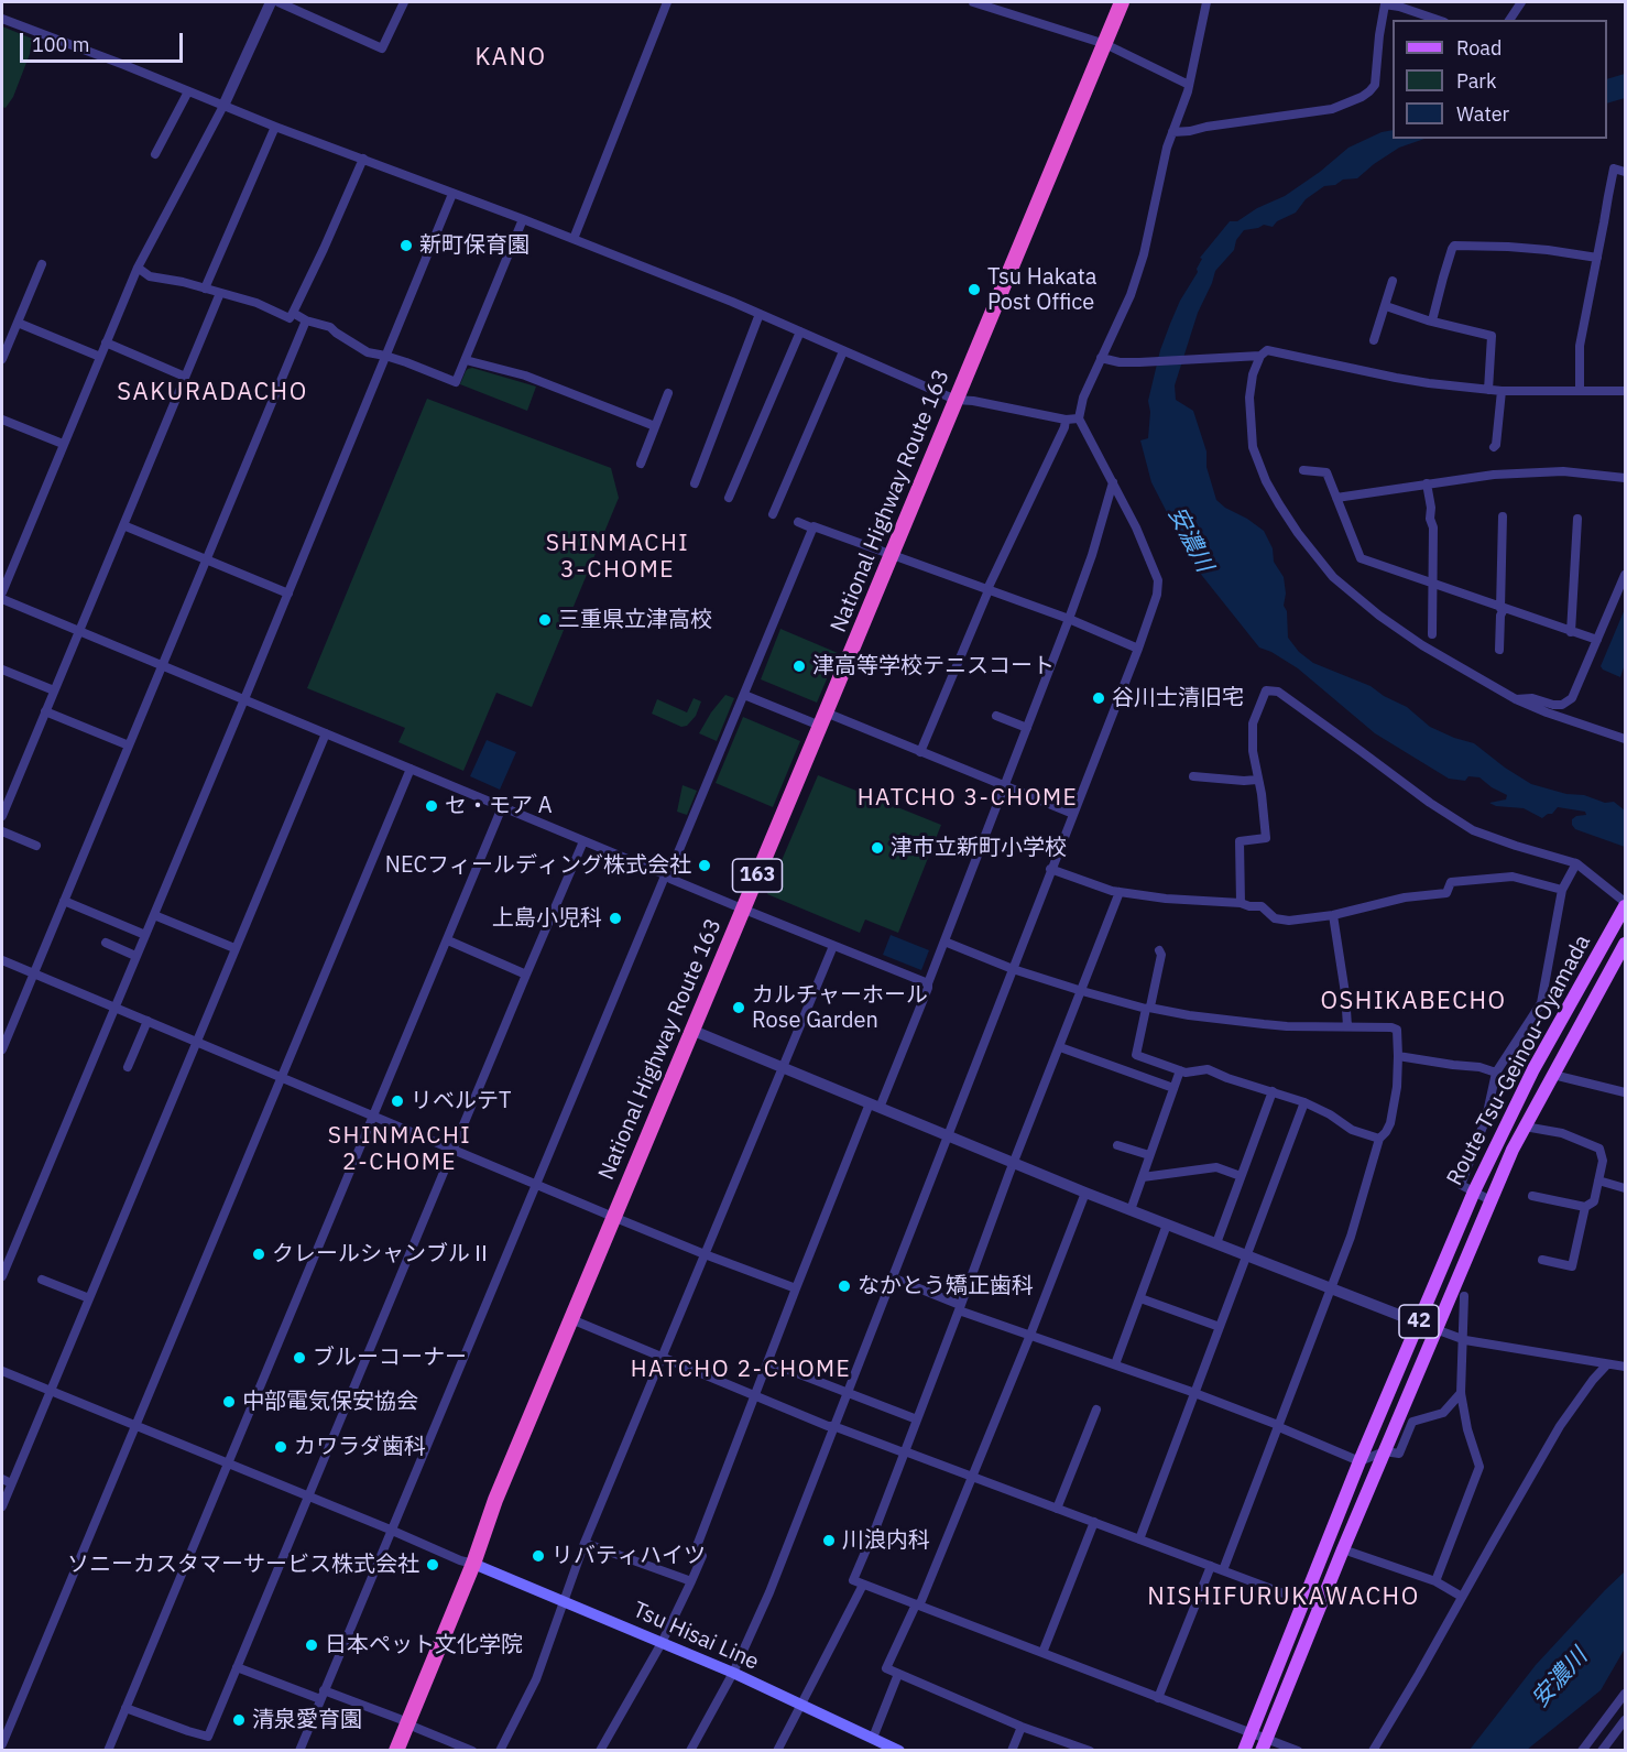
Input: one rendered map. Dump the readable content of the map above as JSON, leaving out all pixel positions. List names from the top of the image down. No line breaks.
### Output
{"streets":{"highway":["National Highway Route 163","163"],"main road":["Route Tsu-Geinou-Oyamada","42","Tsu Hisai Line"]},"crossings":[["National Highway Route 163","Tsu Hisai Line"]],"districts":["KANO","SAKURADACHO","SHINMACHI 3-CHOME","HATCHO 3-CHOME","OSHIKABECHO","SHINMACHI 2-CHOME","HATCHO 2-CHOME","NISHIFURUKAWACHO"],"water":["安濃川"],"places":["新町保育園","Tsu Hakata Post Office","三重県立津高校","津高等学校テニスコート","谷川士清旧宅","セ・モア A","津市立新町小学校","NECフィールディング株式会社","上島小児科","カルチャーホール Rose Garden","リベルテT","クレールシャンブルⅡ","なかとう矯正歯科","ブルーコーナー","中部電気保安協会","カワラダ歯科","川浪内科","リバティハイツ","ソニーカスタマーサービス株式会社","日本ペット文化学院","清泉愛育園"],"legend":["Road","Park","Water"],"scale_bar":"100 m"}
